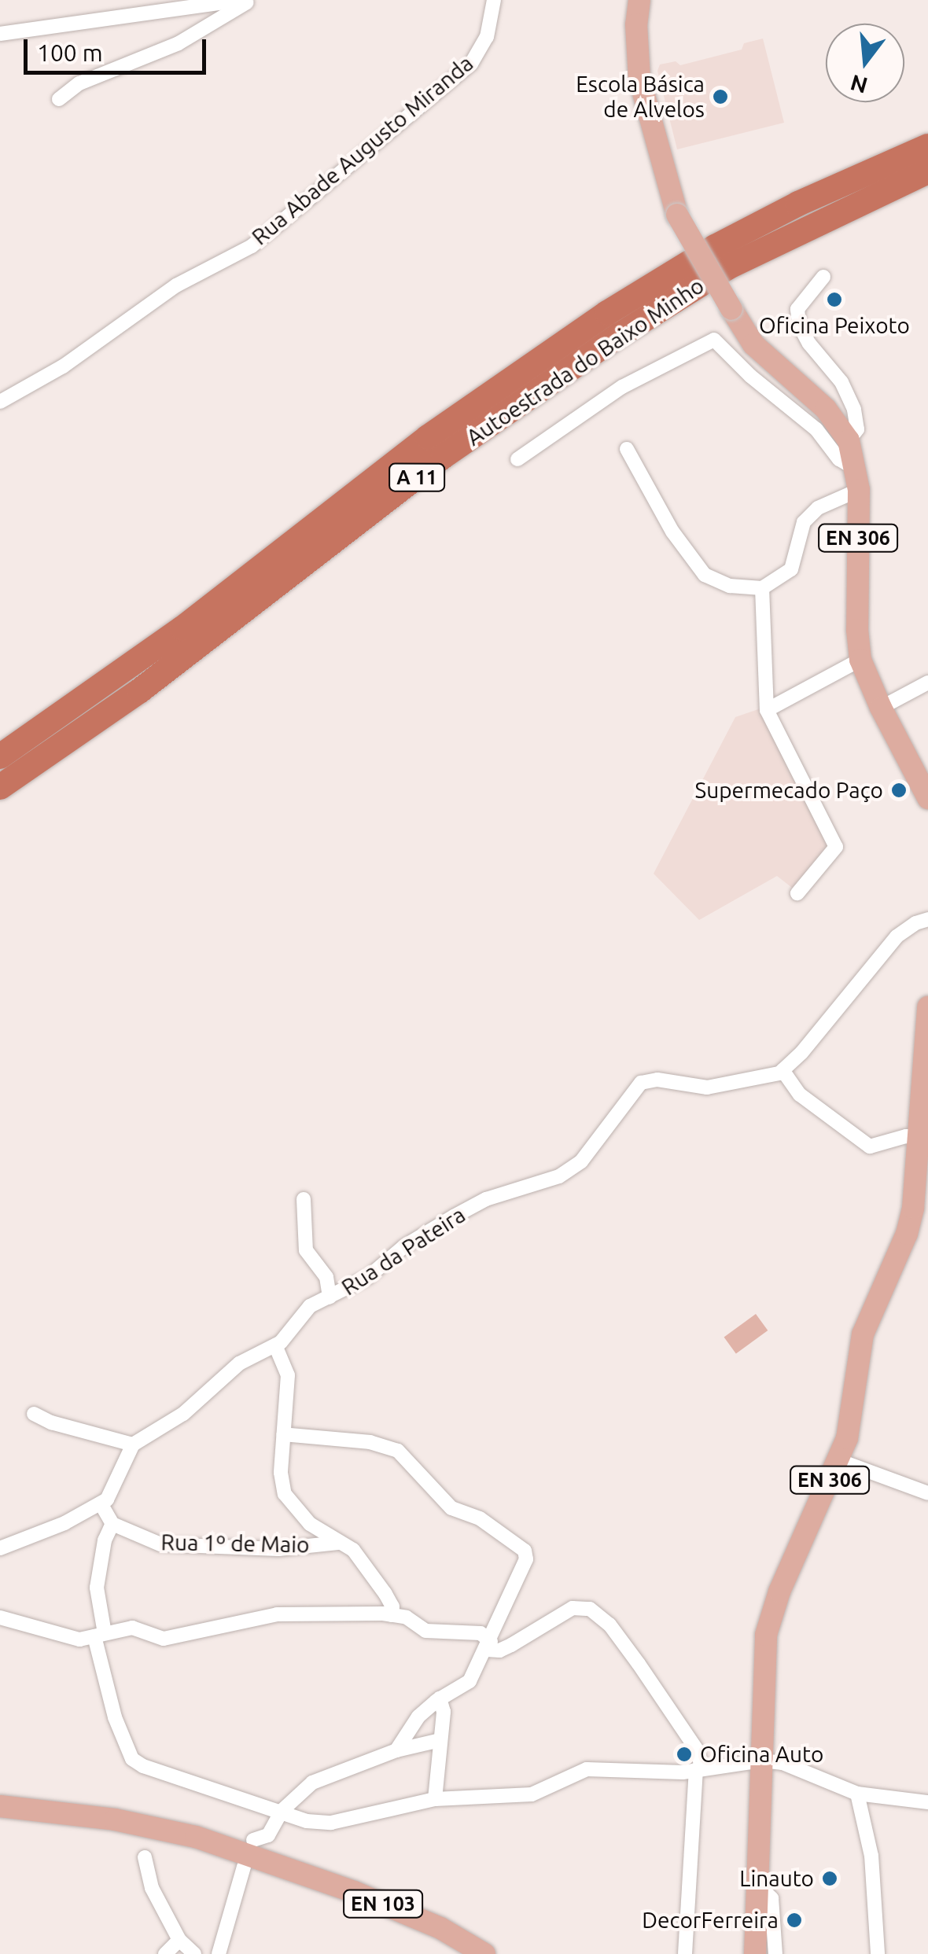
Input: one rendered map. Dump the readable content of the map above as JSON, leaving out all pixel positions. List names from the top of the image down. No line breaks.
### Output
{"streets":{"highway":["Autoestrada do Baixo Minho","A 11"],"main road":["EN 306","EN 103"],"street":["Rua Abade Augusto Miranda","Rua da Pateira","Rua 1º de Maio"]},"places":["Escola Básica de Alvelos","Oficina Peixoto","Supermecado Paço","Oficina Auto","Linauto","DecorFerreira"],"scale_bar":"100 m","north":"bottom"}
